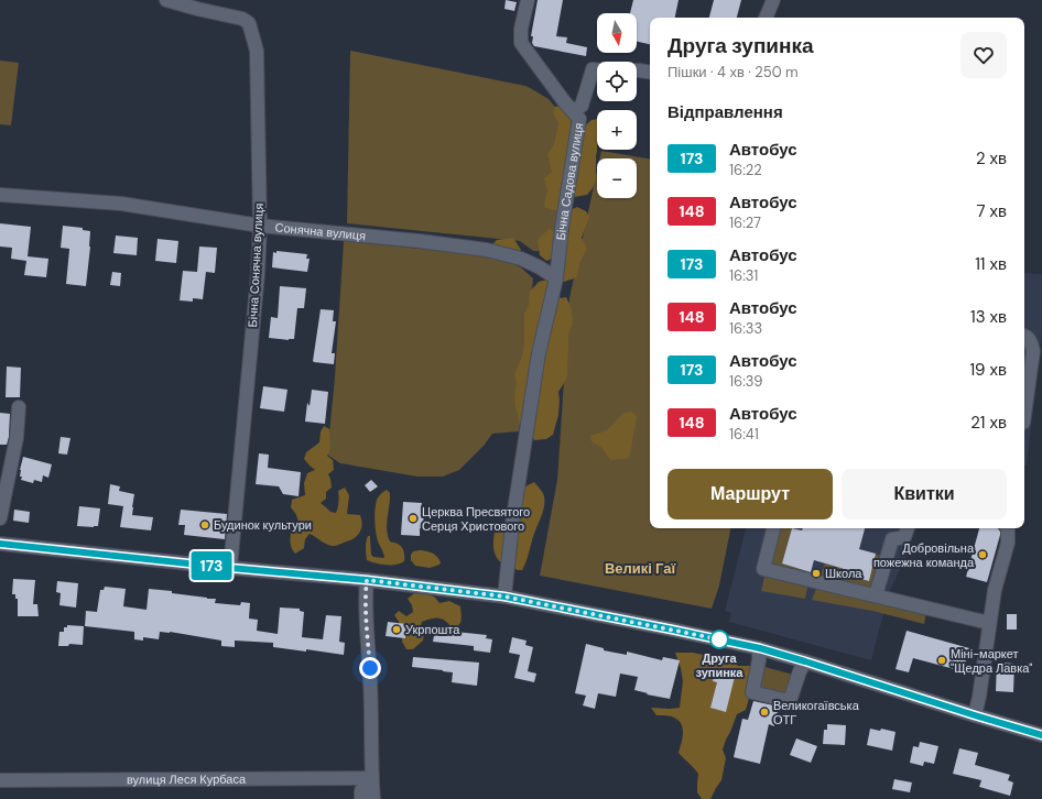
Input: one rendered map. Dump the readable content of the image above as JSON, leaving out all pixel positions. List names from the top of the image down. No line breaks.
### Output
{"streets":{"street":["Бічна Садова вулиця","Сонячна вулиця","Бічна Сонячна вулиця","вулиця Леся Курбаса"]},"crossings":[["Бічна Садова вулиця","Сонячна вулиця"],["Сонячна вулиця","Бічна Сонячна вулиця"]],"districts":["Великі Гаї"],"places":["Церква Пресвятого Серця Христового","Будинок культури","Добровільна пожежна команда","Школа","Укрпошта","Друга зупинка","Міні-маркет \"Щедра Лавка\"","Великогаївська ОТГ"],"lines":["bus line 173"],"north":"bottom","page":{"on_map":"173","map_buttons":["+","−"],"heading":[["Друга зупинка","Пішки · 4 хв · 250 m"],"Відправлення"],"list":[{"mark":"173","name":"Автобус","note":"16:22","value":"2 хв"},{"mark":"148","name":"Автобус","note":"16:27","value":"7 хв"},{"mark":"173","name":"Автобус","note":"16:31","value":"11 хв"},{"mark":"148","name":"Автобус","note":"16:33","value":"13 хв"},{"mark":"173","name":"Автобус","note":"16:39","value":"19 хв"},{"mark":"148","name":"Автобус","note":"16:41","value":"21 хв"}],"buttons":["Маршрут","Квитки"]}}
